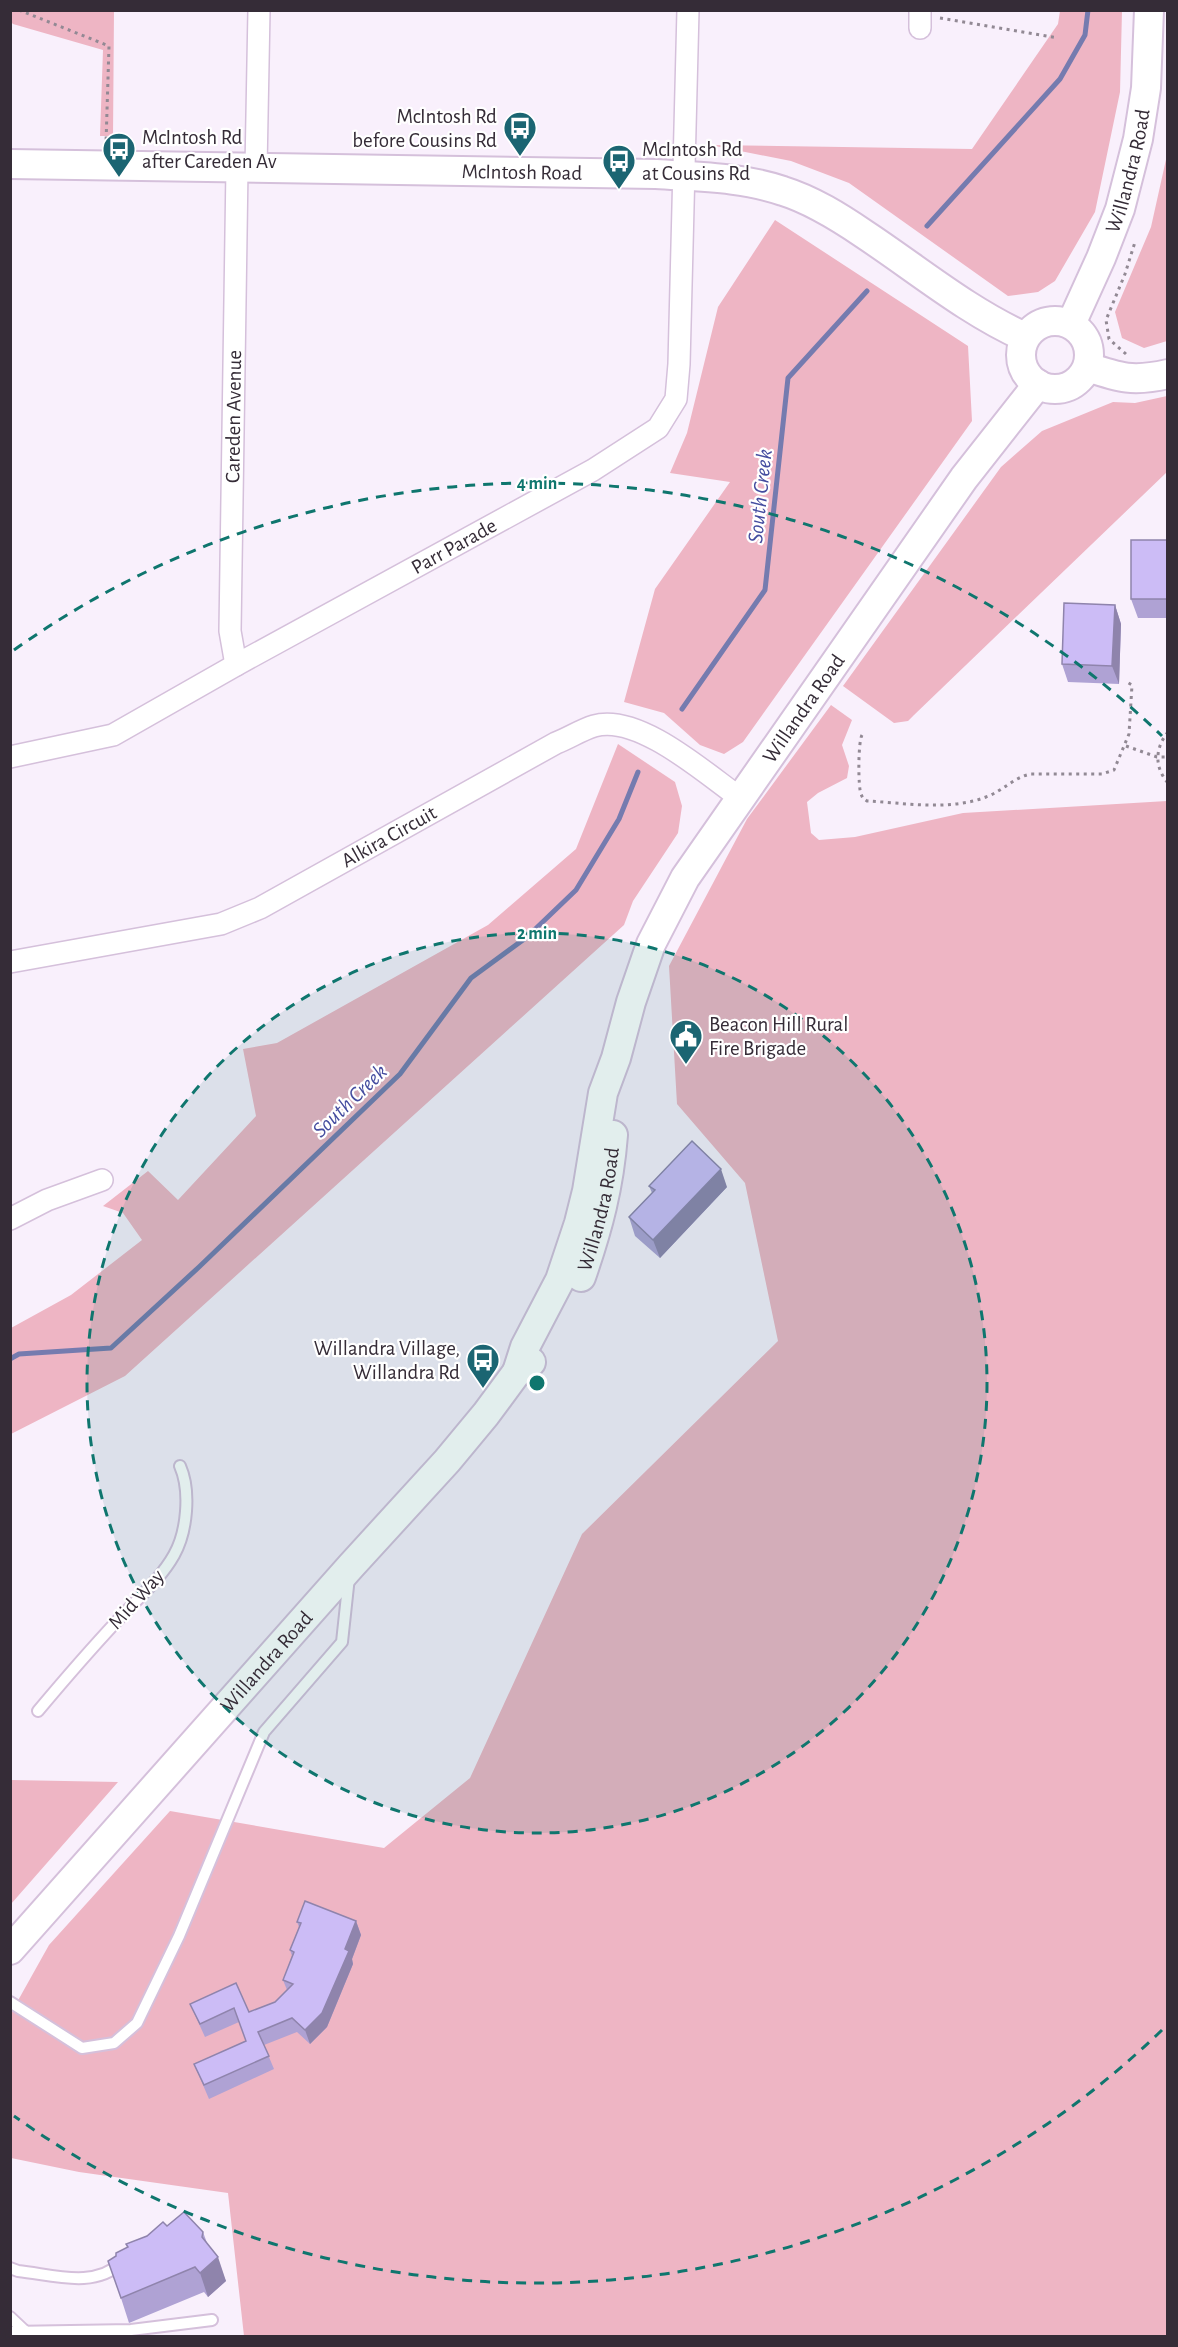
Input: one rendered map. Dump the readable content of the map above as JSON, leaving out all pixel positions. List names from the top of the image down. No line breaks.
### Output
{"streets":{"main road":["Willandra Road","McIntosh Road"],"street":["Careden Avenue","Parr Parade","Alkira Circuit"],"lane":["Mid Way"]},"crossings":[["Willandra Road","McIntosh Road"],["Willandra Road","Alkira Circuit"],["McIntosh Road","Careden Avenue"],["McIntosh Road","Parr Parade"],["Careden Avenue","Parr Parade"]],"water":["South Creek"],"places":{"bus stop":["McIntosh Rd before Cousins Rd","McIntosh Rd after Careden Av","McIntosh Rd at Cousins Rd","Willandra Village, Willandra Rd"],"public building":["Beacon Hill Rural Fire Brigade"]},"rings":["4 min","2 min"]}
